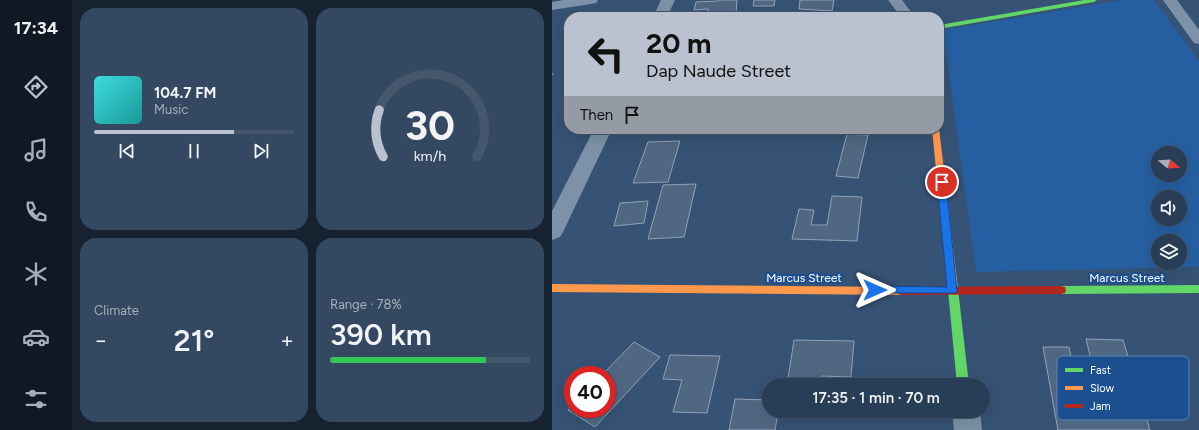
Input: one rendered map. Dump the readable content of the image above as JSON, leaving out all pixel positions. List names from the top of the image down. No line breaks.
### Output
{"streets":{"street":["Marcus Street"]},"legend":["Fast","Slow","Jam"],"north":"right","page":{"tabs":"17:34","turn":["20 m","Dap Naude Street"],"song":["104.7 FM","Music"],"then":"Then","tile":["Climate",["Range · 78%","390 km"]],"heat":["−","21°","+"],"limit":"40","trip":"17:35 · 1 min · 70 m","gauge":["30","km/h"]}}
